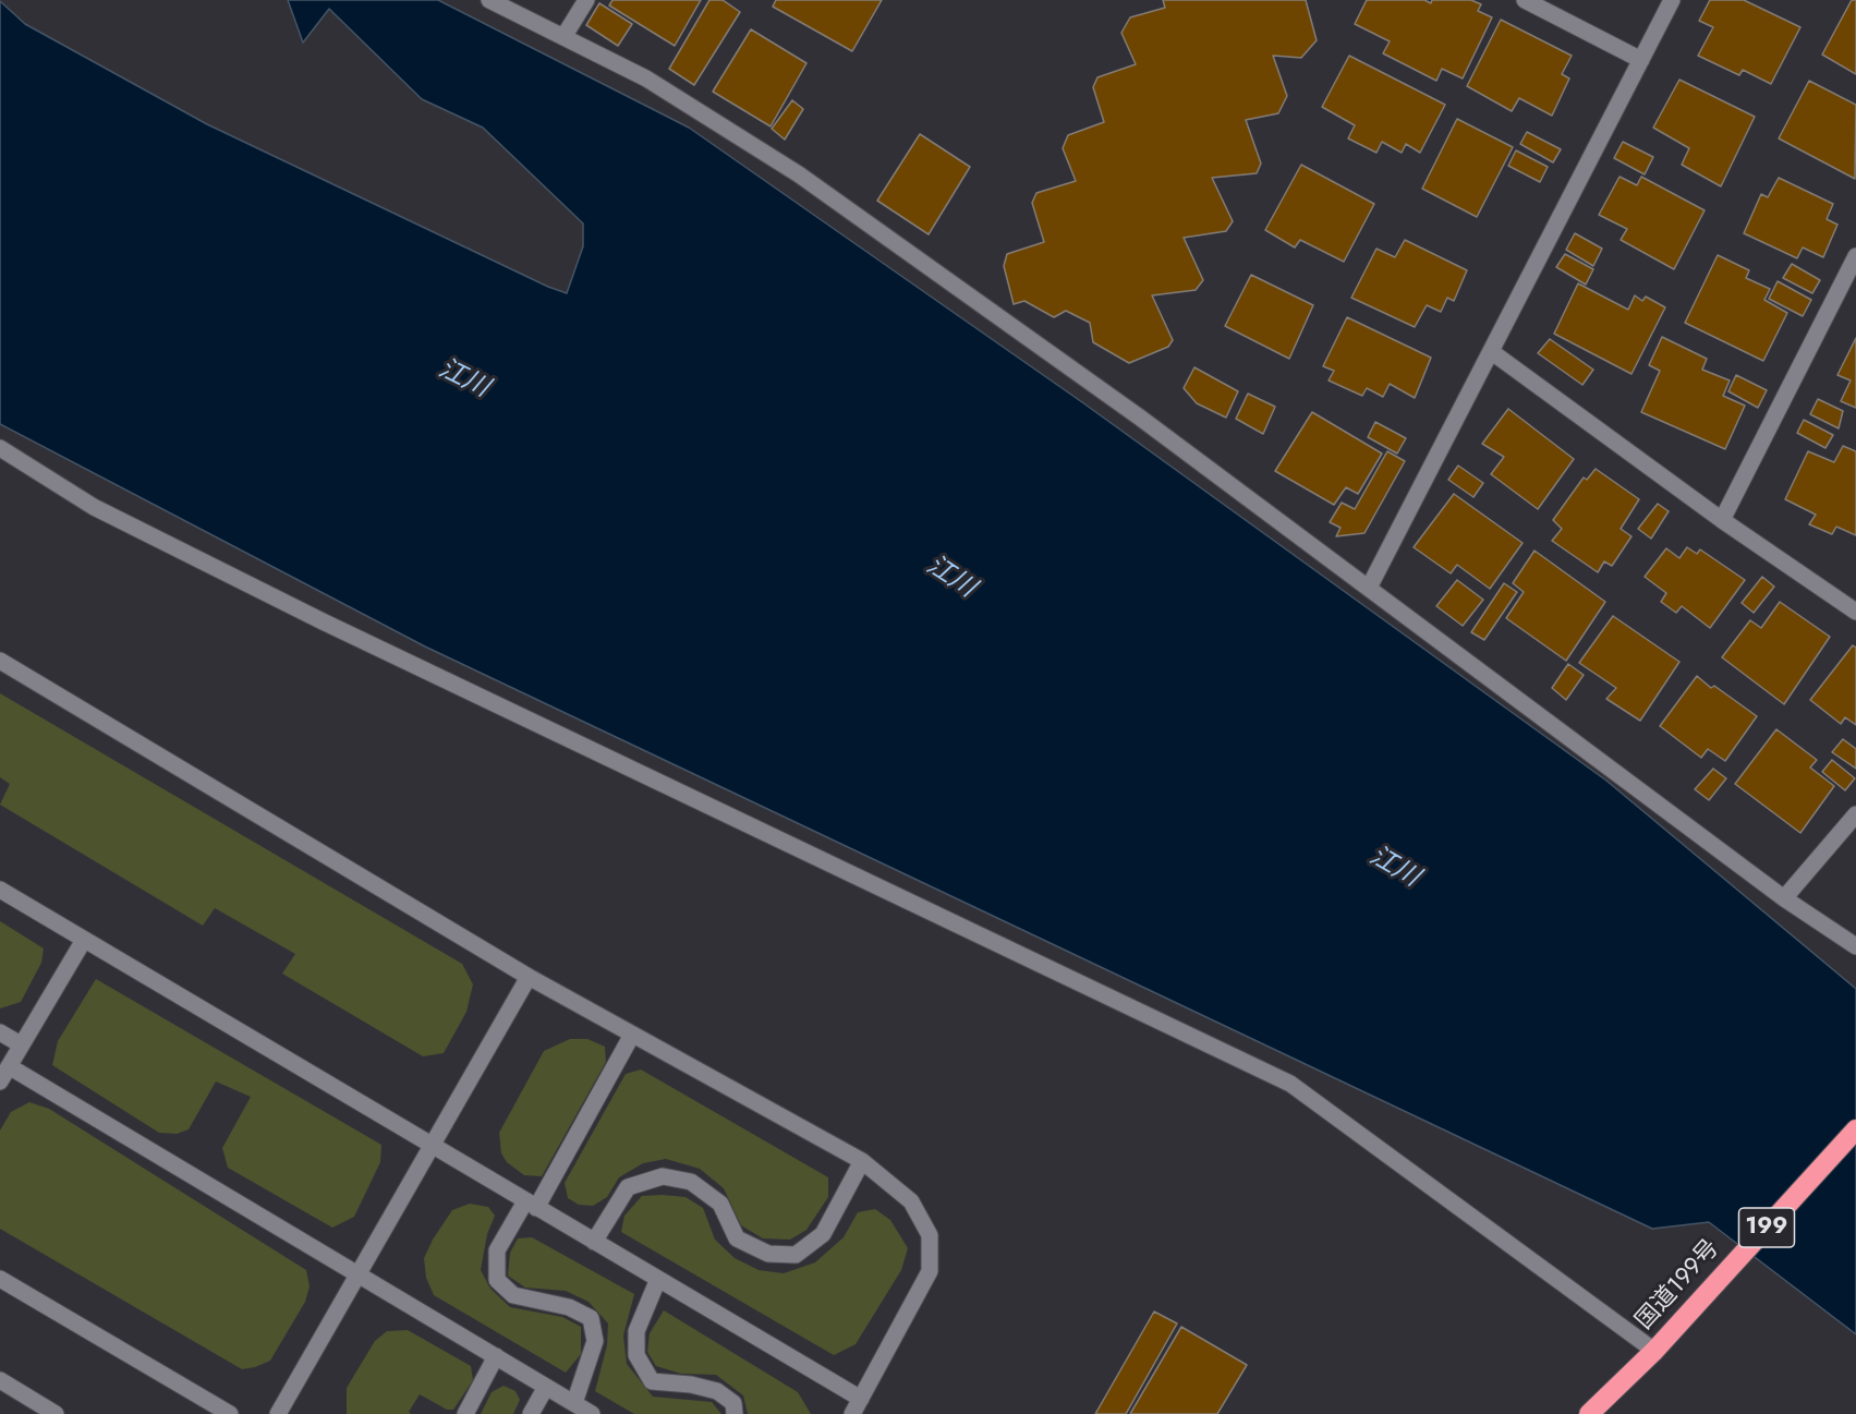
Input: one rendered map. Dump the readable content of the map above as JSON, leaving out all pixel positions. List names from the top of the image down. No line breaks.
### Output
{"streets":{"highway":["199","国道199号"]},"water":["江川"]}
